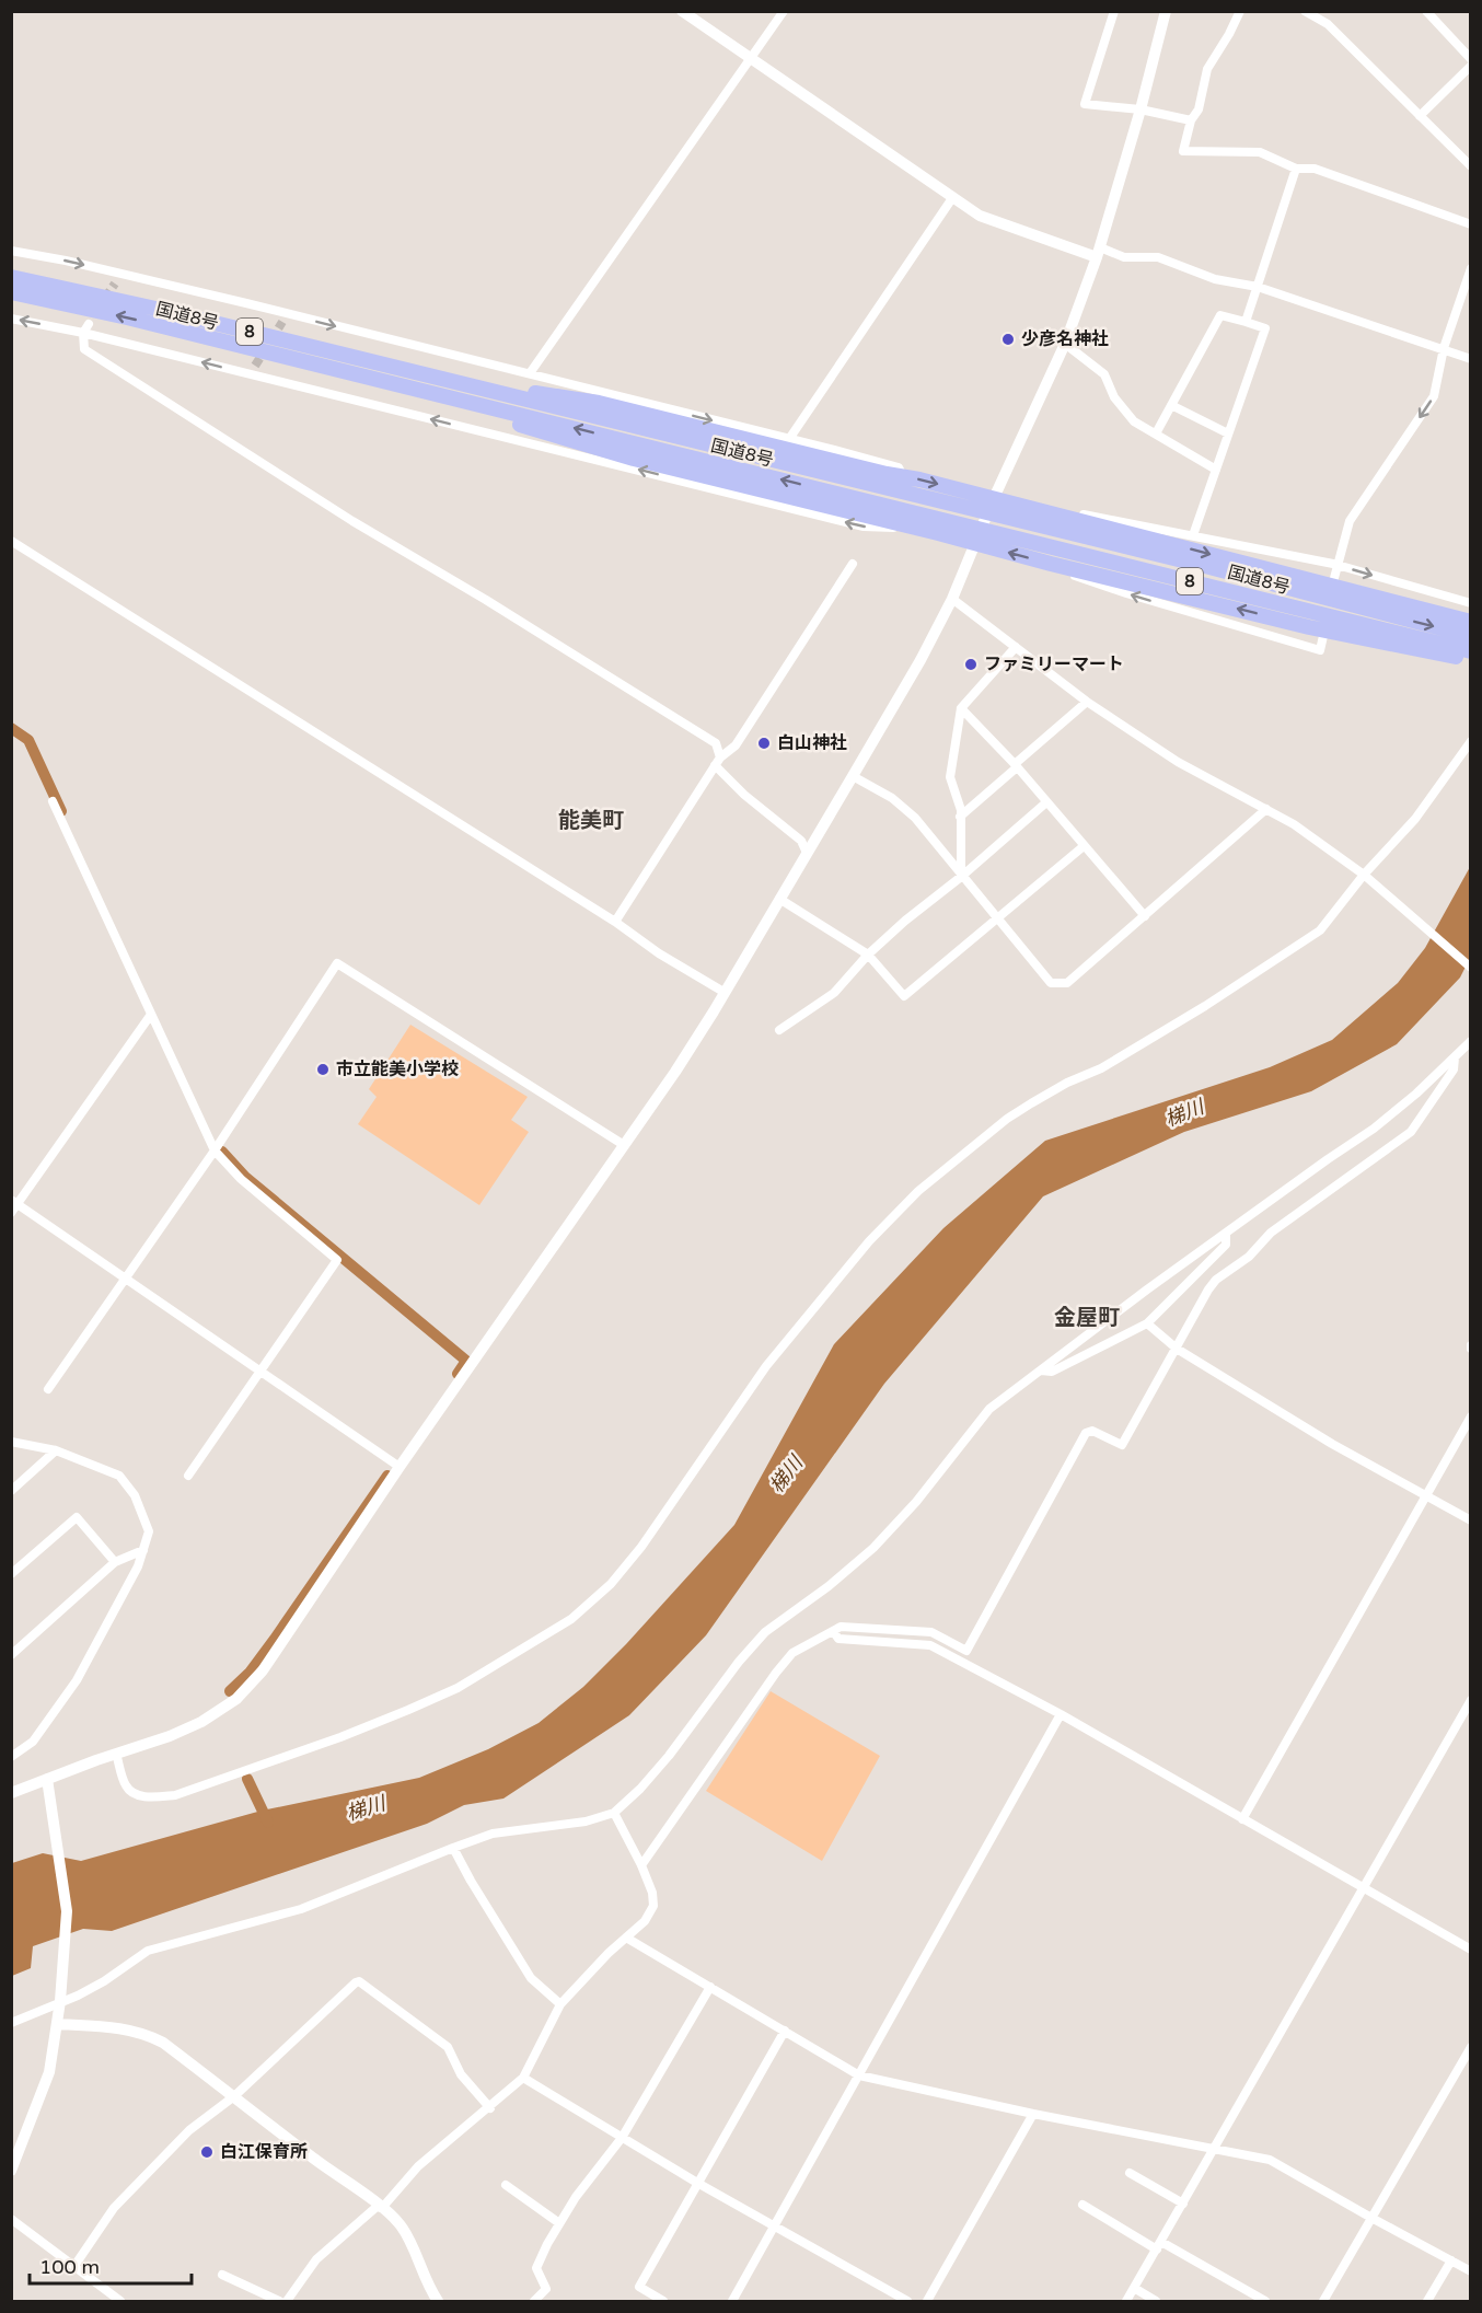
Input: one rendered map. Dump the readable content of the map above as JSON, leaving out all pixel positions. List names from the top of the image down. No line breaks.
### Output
{"streets":{"highway":["国道8号","8"]},"districts":["能美町","金屋町"],"water":["梯川"],"places":["少彦名神社","ファミリーマート","白山神社","市立能美小学校","白江保育所"],"scale_bar":"100 m"}
